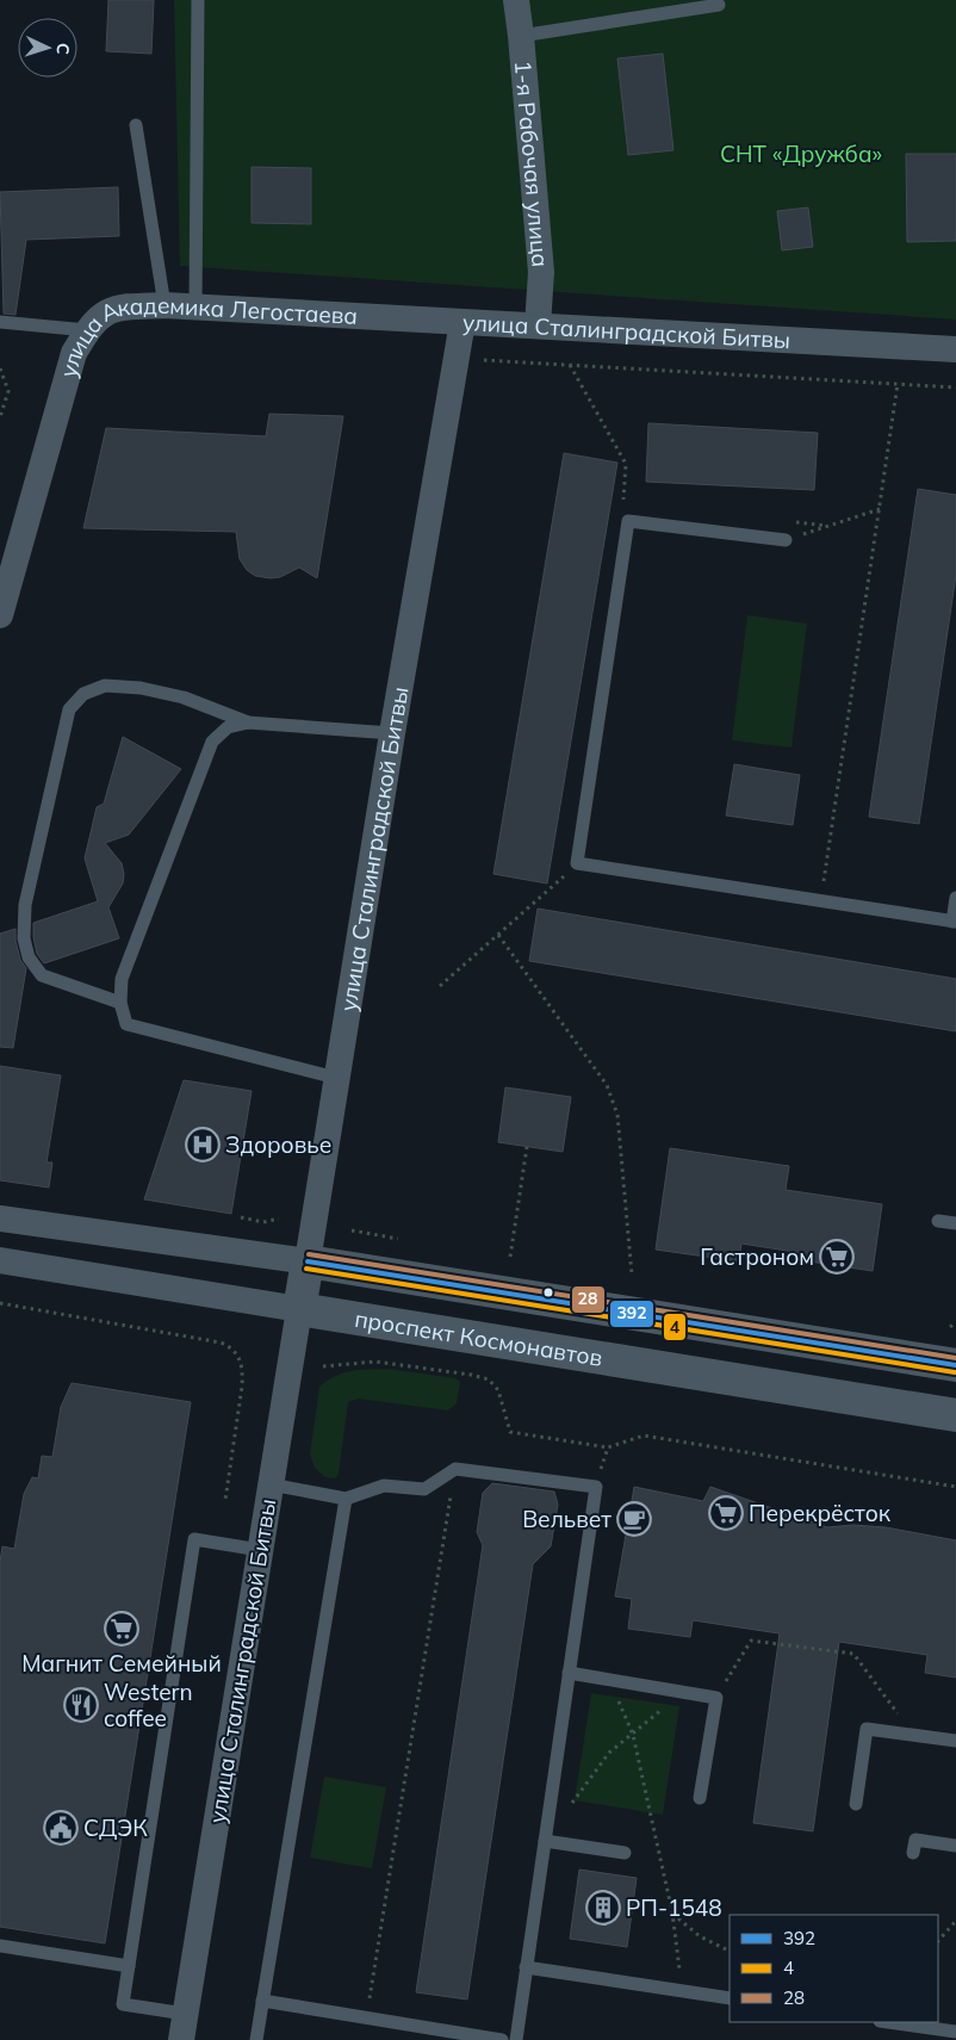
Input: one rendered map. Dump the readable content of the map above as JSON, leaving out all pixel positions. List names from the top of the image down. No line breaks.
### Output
{"streets":{"street":["1-я Рабочая улица","улица Сталинградской Битвы","улица Академика Легостаева","проспект Космонавтов"]},"crossings":[["1-я Рабочая улица","улица Сталинградской Битвы"],["улица Сталинградской Битвы","улица Академика Легостаева"],["улица Сталинградской Битвы","проспект Космонавтов"]],"parks":["СНТ «Дружба»"],"places":{"hospital":["Здоровье"],"supermarket":["Гастроном","Перекрёсток","Магнит Семейный"],"cafe":["Вельвет"],"restaurant":["Western coffee"],"public building":["СДЭК"],"building":["РП-1548"]},"lines":["transit line 28","transit line 392","transit line 4"],"legend":["392","4","28"],"north":"right"}
